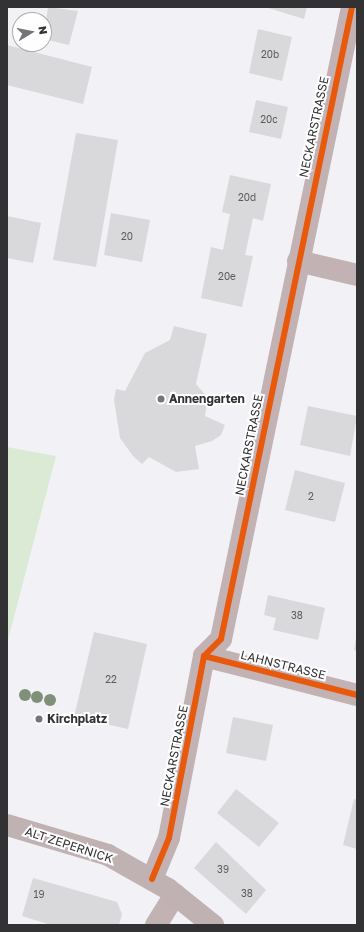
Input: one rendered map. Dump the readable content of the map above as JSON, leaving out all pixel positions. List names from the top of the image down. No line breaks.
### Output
{"streets":{"main road":["ALT ZEPERNICK"],"street":["NECKARSTRASSE","LAHNSTRASSE"]},"crossings":[["NECKARSTRASSE","LAHNSTRASSE"],["NECKARSTRASSE","ALT ZEPERNICK"]],"places":["Annengarten","Kirchplatz"],"house_numbers":["20b","20c","20d","20","20e","2","38","22","39","38","19"],"north":"right"}
